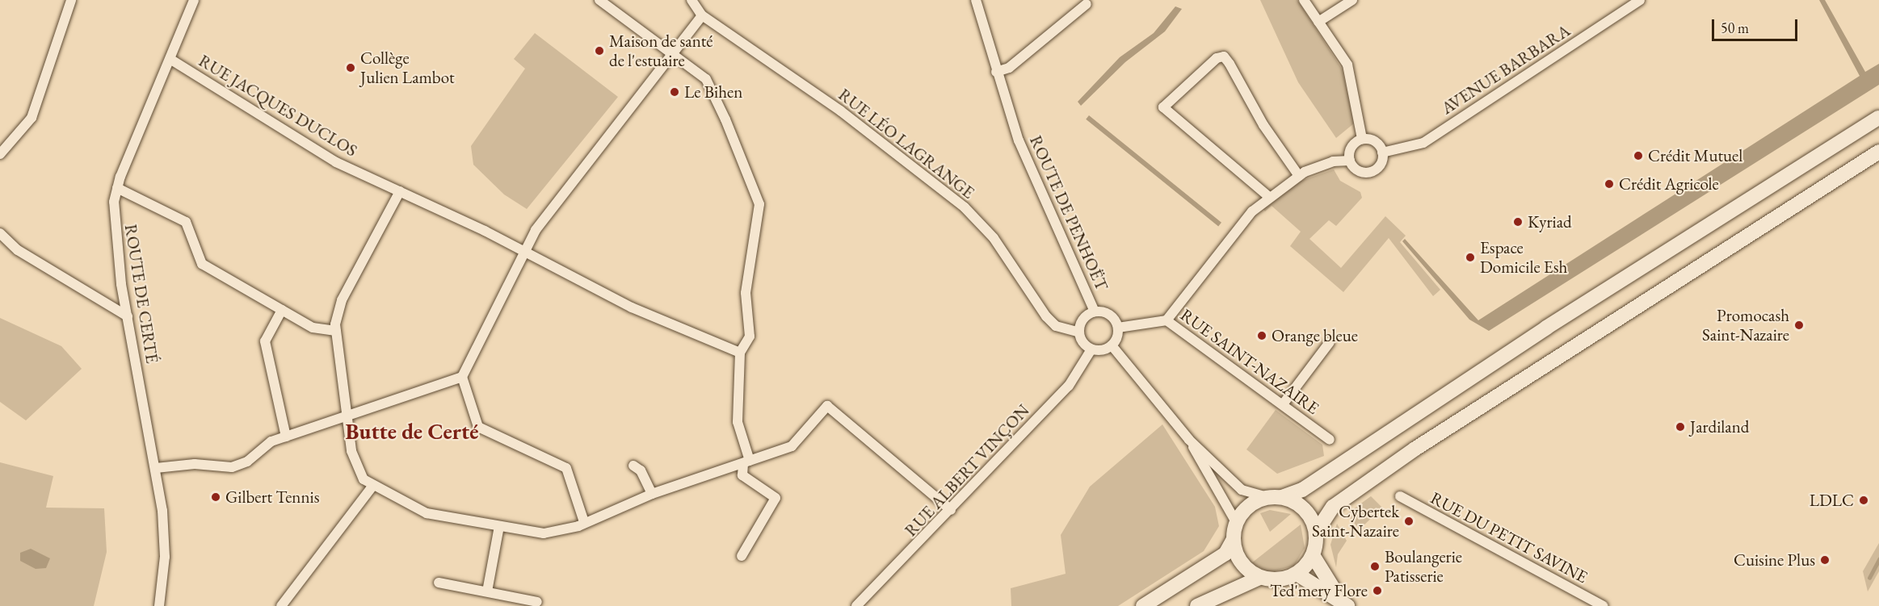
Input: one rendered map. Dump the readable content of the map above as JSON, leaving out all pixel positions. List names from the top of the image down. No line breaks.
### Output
{"streets":{"street":["AVENUE BARBARA","RUE JACQUES DUCLOS","RUE LÉO LAGRANGE","ROUTE DE PENHOËT","ROUTE DE CERTÉ","RUE SAINT-NAZAIRE","RUE ALBERT VINÇON","RUE DU PETIT SAVINE"]},"crossings":[["RUE JACQUES DUCLOS","ROUTE DE CERTÉ"],["RUE LÉO LAGRANGE","ROUTE DE PENHOËT"],["RUE LÉO LAGRANGE","RUE SAINT-NAZAIRE"],["RUE LÉO LAGRANGE","RUE ALBERT VINÇON"],["ROUTE DE PENHOËT","RUE SAINT-NAZAIRE"],["ROUTE DE PENHOËT","RUE ALBERT VINÇON"],["RUE SAINT-NAZAIRE","RUE ALBERT VINÇON"]],"districts":["Butte de Certé"],"places":["Maison de santé de l'estuaire","Collège Julien Lambot","Le Bihen","Crédit Mutuel","Crédit Agricole","Kyriad","Espace Domicile Esh","Promocash Saint-Nazaire","Orange bleue","Jardiland","Gilbert Tennis","LDLC","Cybertek Saint-Nazaire","Cuisine Plus","Boulangerie Patisserie","Ted'mery Flore"],"scale_bar":"50 m"}
